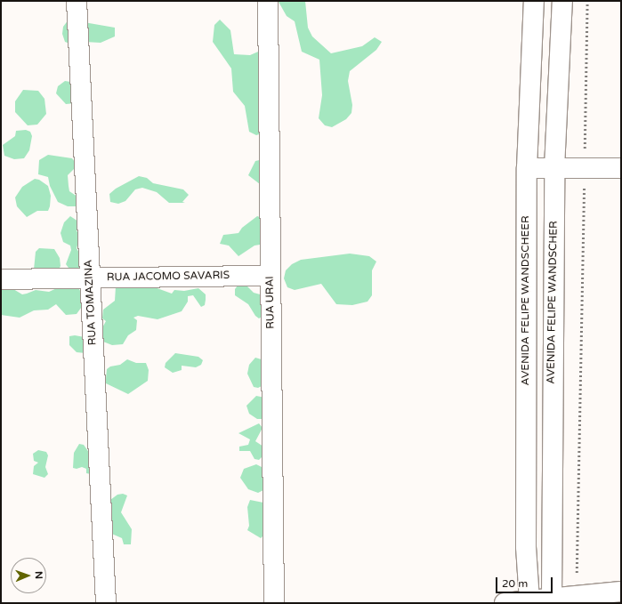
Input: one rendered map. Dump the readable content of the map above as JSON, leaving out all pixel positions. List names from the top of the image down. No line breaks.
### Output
{"streets":{"street":["RUA JACOMO SAVARIS","AVENIDA FELIPE WANDSCHEER","RUA TOMAZINA","RUA URAI","AVENIDA FELIPE WANDSCHER"]},"crossings":[["RUA JACOMO SAVARIS","RUA TOMAZINA"],["RUA JACOMO SAVARIS","RUA URAI"]],"scale_bar":"20 m","north":"right"}
